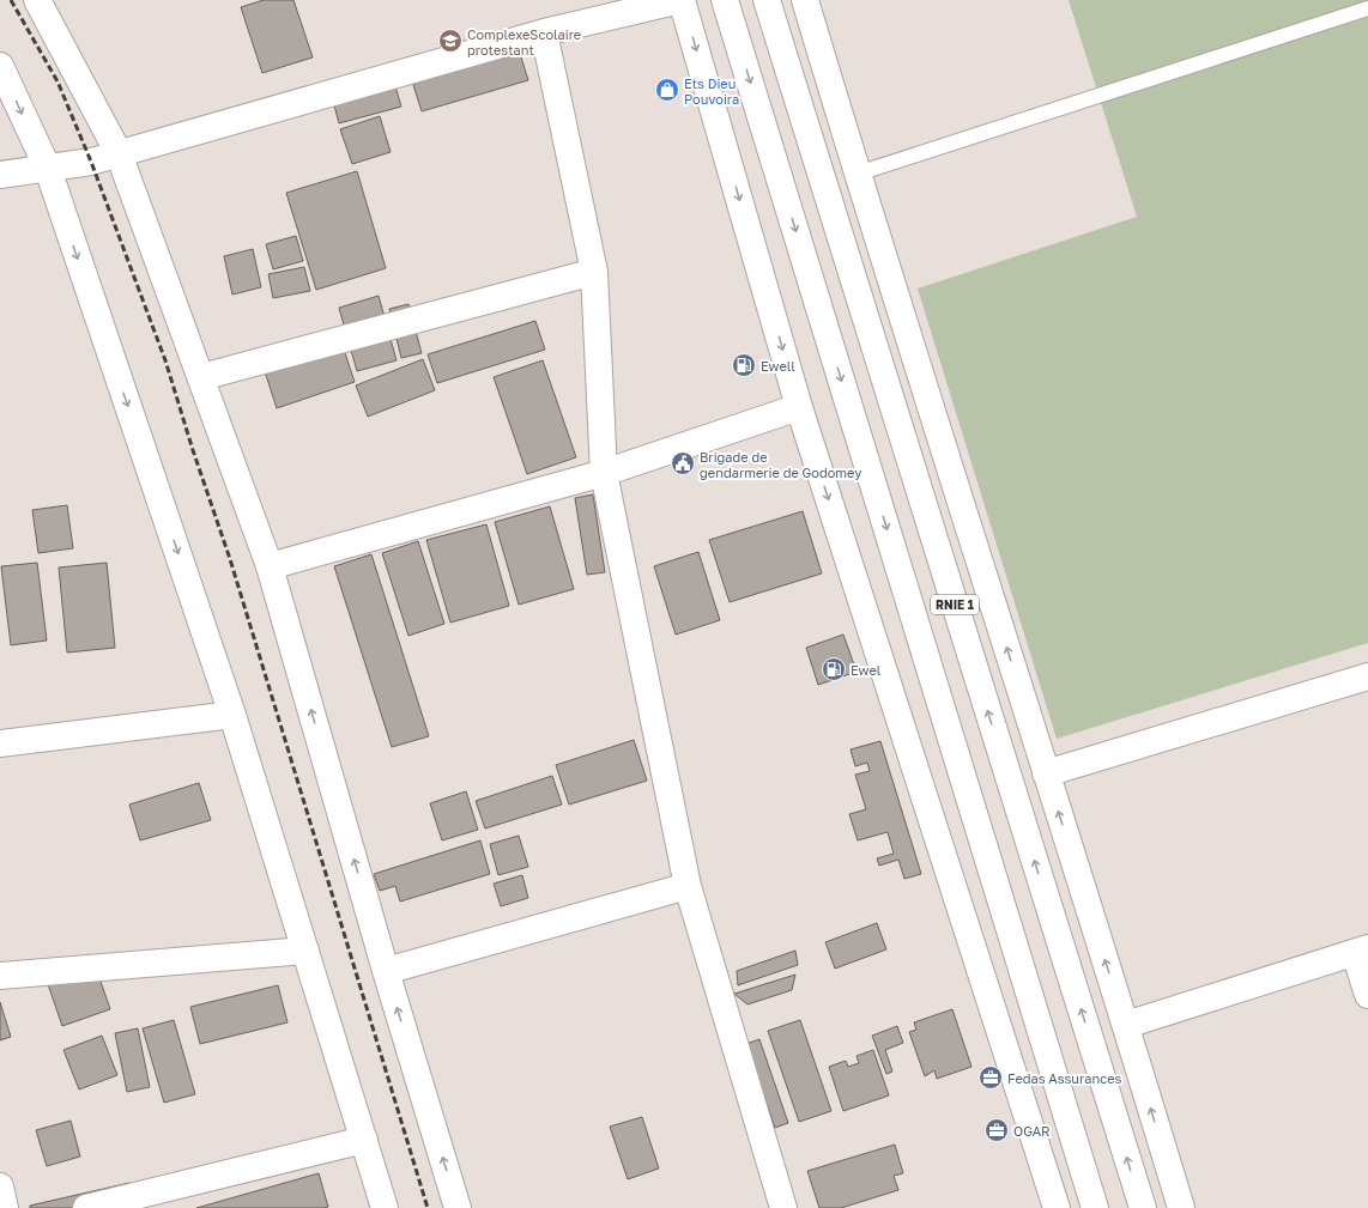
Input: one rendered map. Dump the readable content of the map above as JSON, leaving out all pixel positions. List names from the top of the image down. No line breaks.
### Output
{"streets":{"main road":["RNIE 1"]},"places":{"school or university":["ComplexeScolaire protestant"],"shop":["Ets Dieu Pouvoira"],"fuel station":["Ewell","Ewel"],"public building":["Brigade de gendarmerie de Godomey"],"office":["Fedas Assurances","OGAR"]}}
